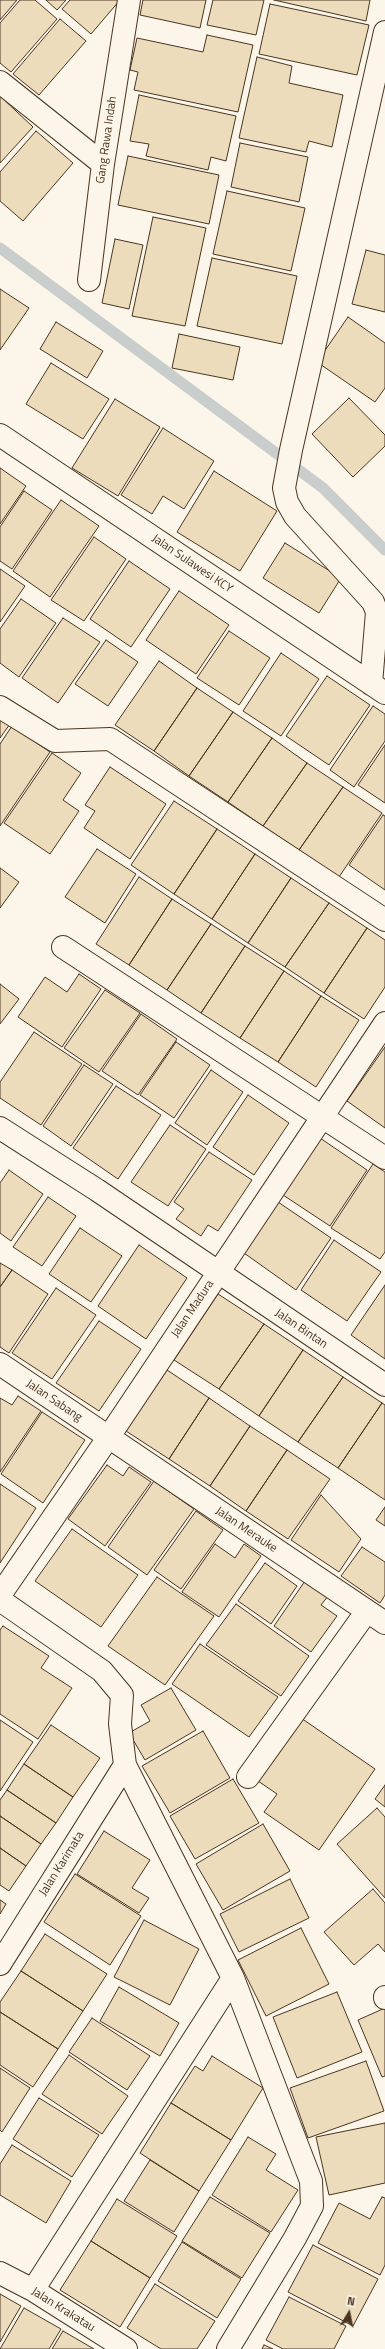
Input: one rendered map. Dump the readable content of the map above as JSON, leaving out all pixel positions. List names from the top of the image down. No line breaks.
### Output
{"streets":{"street":["Gang Rawa Indah","Jalan Sulawesi KCY","Jalan Madura","Jalan Bintan","Jalan Sabang","Jalan Merauke","Jalan Karimata","Jalan Krakatau"]},"crossings":[["Jalan Madura","Jalan Bintan"],["Jalan Madura","Jalan Sabang"],["Jalan Madura","Jalan Merauke"],["Jalan Sabang","Jalan Merauke"]],"north":"top"}
